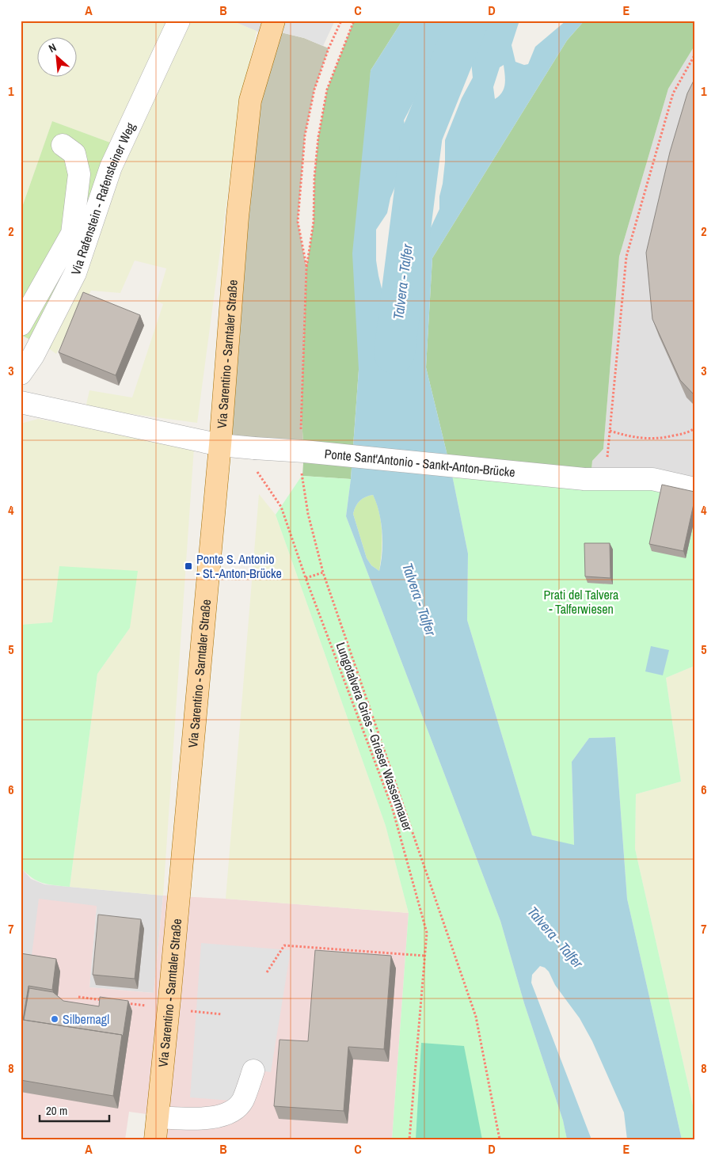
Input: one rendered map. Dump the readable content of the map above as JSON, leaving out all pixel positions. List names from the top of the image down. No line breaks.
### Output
{"streets":{"main road":["Via Sarentino - Sarntaler Straße"],"street":["Via Rafenstein - Rafensteiner Weg","Ponte Sant'Antonio - Sankt-Anton-Brücke"],"path":["Lungotalvera Gries - Grieser Wassermauer"]},"crossings":[["Via Sarentino - Sarntaler Straße","Ponte Sant'Antonio - Sankt-Anton-Brücke"]],"water":["Talvera - Talfer"],"parks":["Prati del Talvera - Talferwiesen"],"places":{"transit":["Ponte S. Antonio - St.-Anton-Brücke"],"other":["Silbernagl"]},"scale_bar":"20 m","north":"top left","grid":{"columns":["A","B","C","D","E"],"rows":["1","2","3","4","5","6","7","8"]}}
